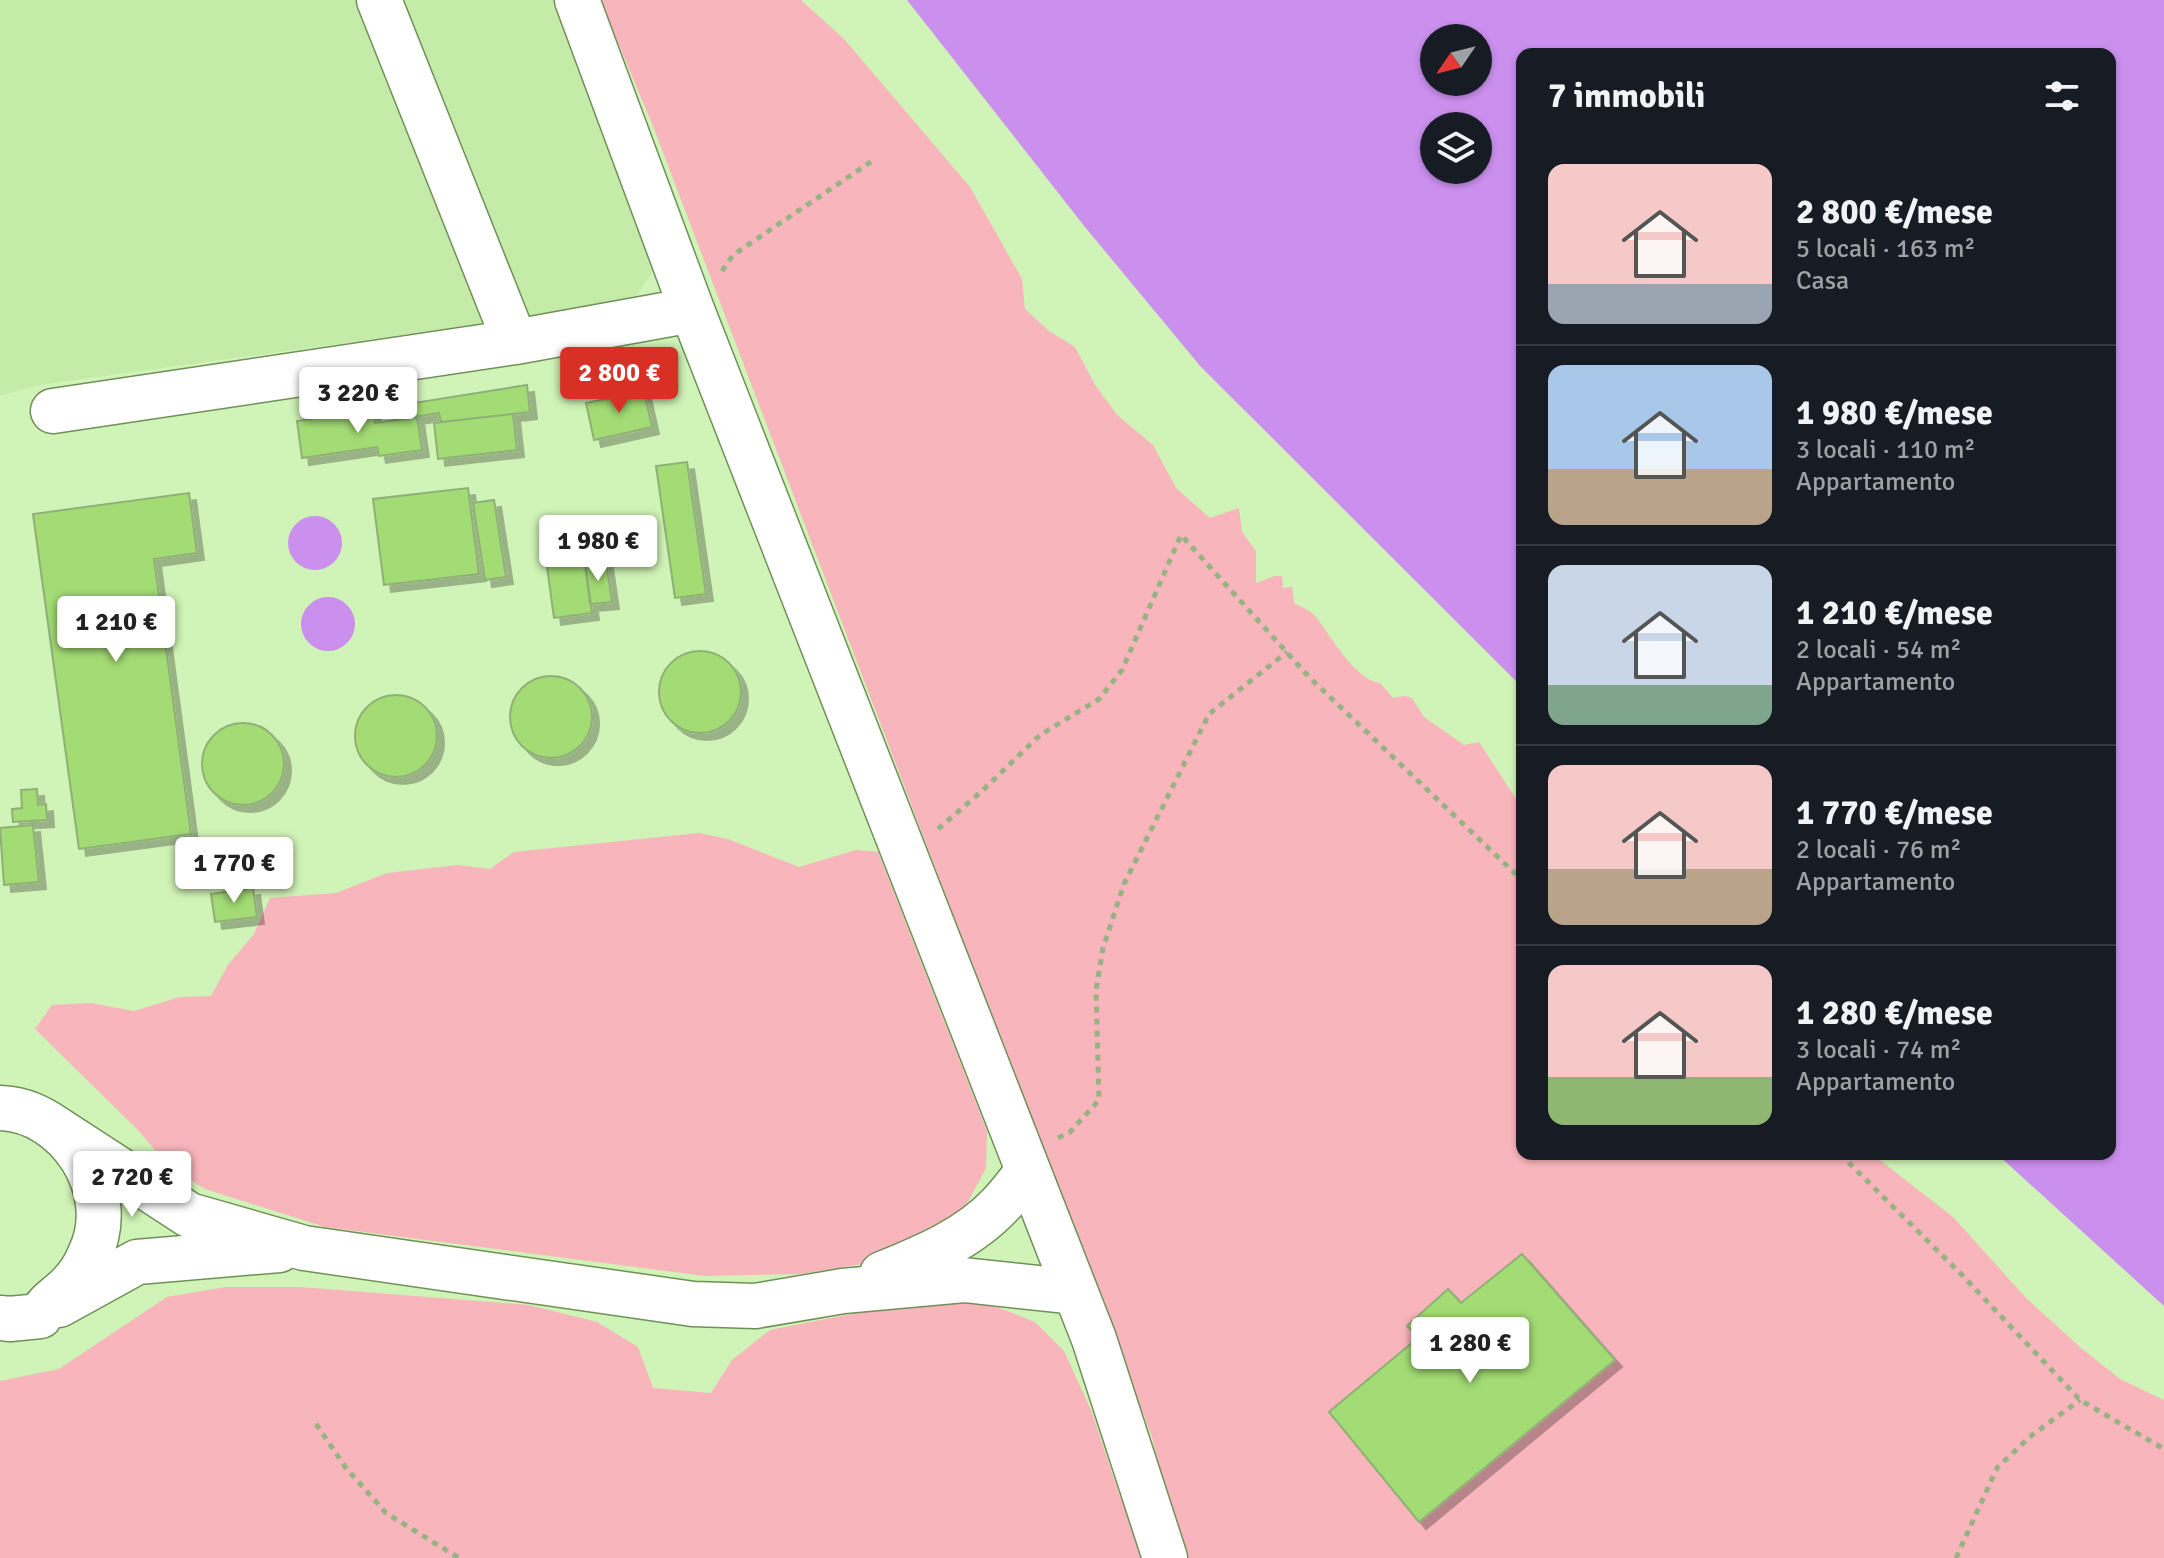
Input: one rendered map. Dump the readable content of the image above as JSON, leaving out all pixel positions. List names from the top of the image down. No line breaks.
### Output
{"north":"bottom left","page":{"heading":"7 immobili","list":[{"name":"2 800 €/mese","note":"5 locali · 163 m² · Casa"},{"name":"1 980 €/mese","note":"3 locali · 110 m² · Appartamento"},{"name":"1 210 €/mese","note":"2 locali · 54 m² · Appartamento"},{"name":"1 770 €/mese","note":"2 locali · 76 m² · Appartamento"},{"name":"1 280 €/mese","note":"3 locali · 74 m² · Appartamento"}],"price":["2 800 €","3 220 €","1 980 €","1 210 €","1 770 €","2 720 €","1 280 €"]}}
